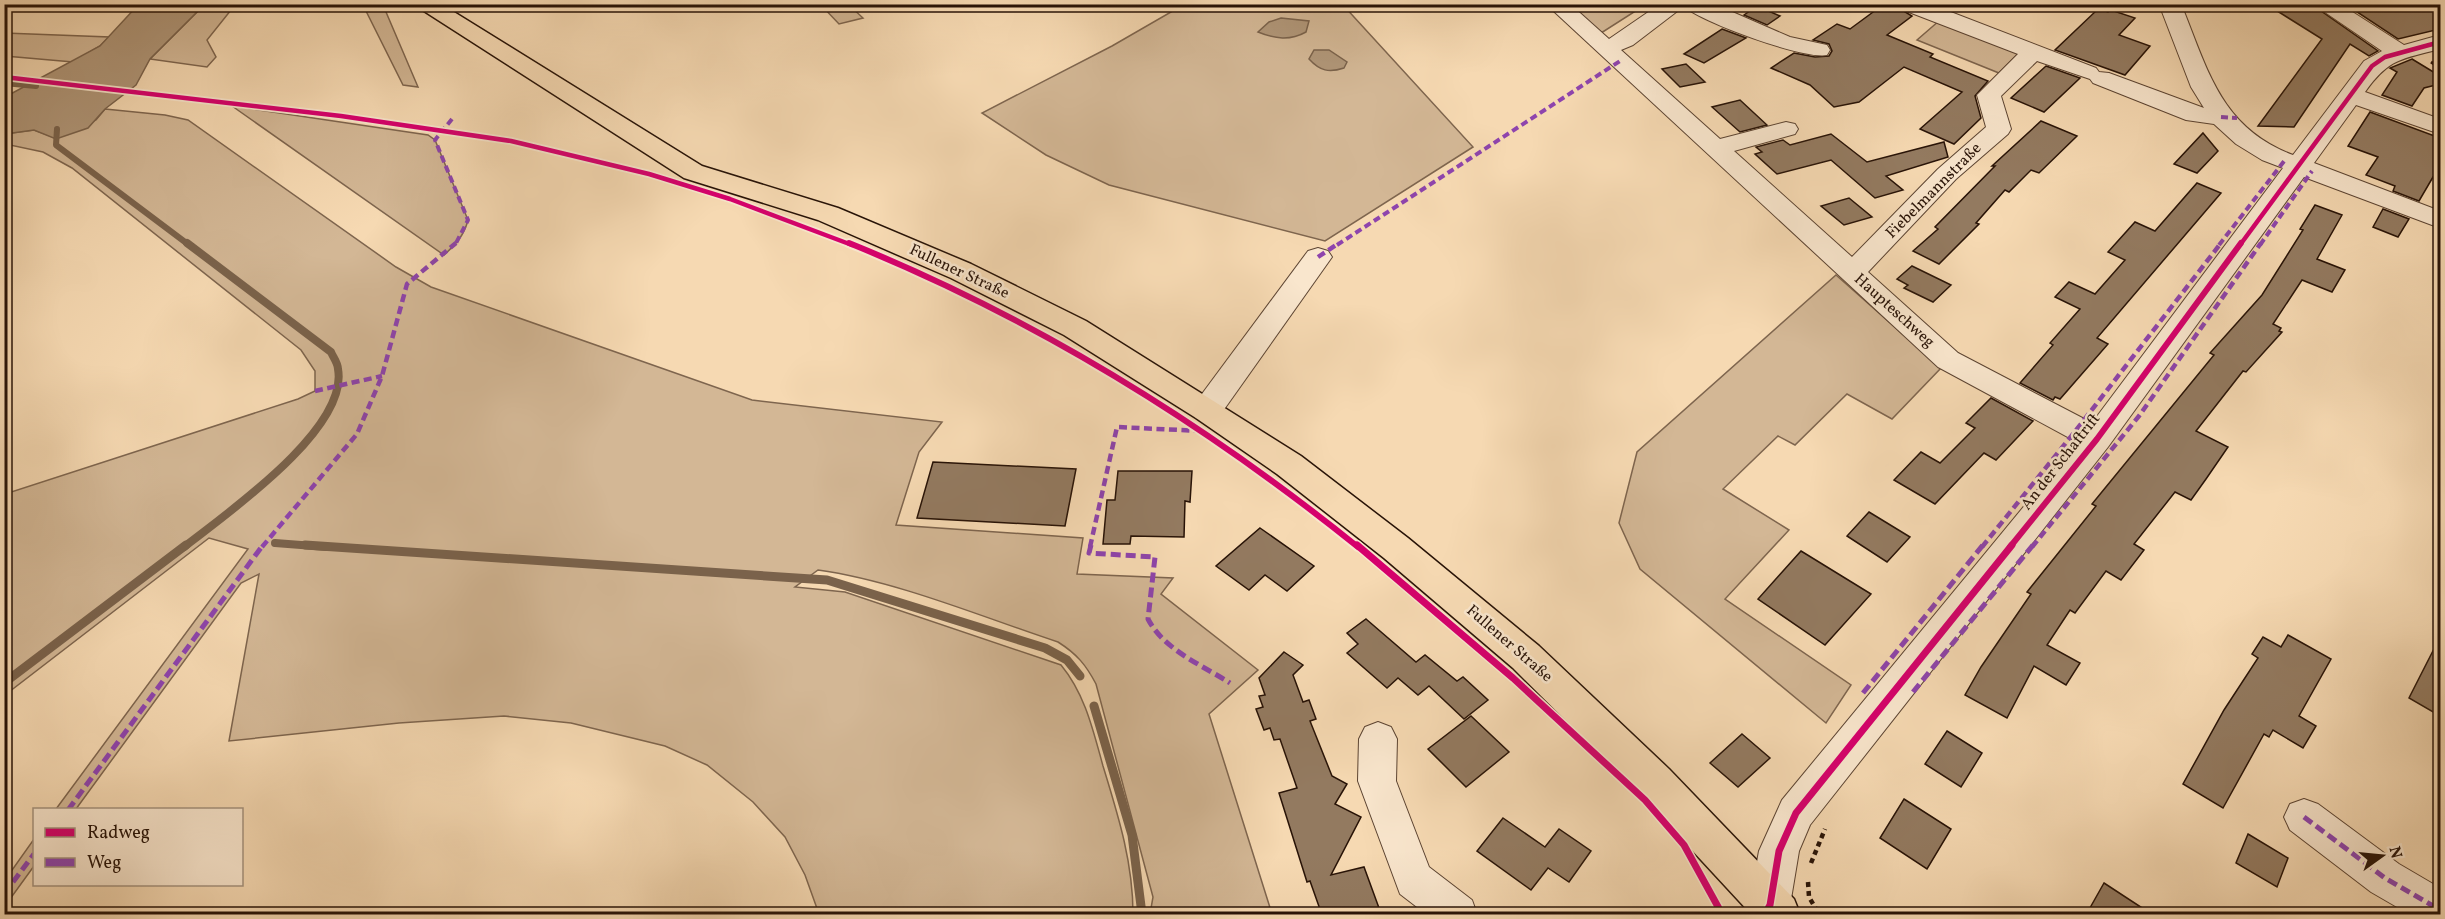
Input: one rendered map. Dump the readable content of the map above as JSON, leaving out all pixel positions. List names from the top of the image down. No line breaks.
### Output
{"streets":{"main road":["Fullener Straße"],"street":["Fiebelmannstraße","Haupteschweg","An der Schaftrift"]},"crossings":[["Fiebelmannstraße","Haupteschweg"],["Fullener Straße","An der Schaftrift"],["Haupteschweg","An der Schaftrift"]],"legend":["Radweg","Weg"],"north":"right"}
